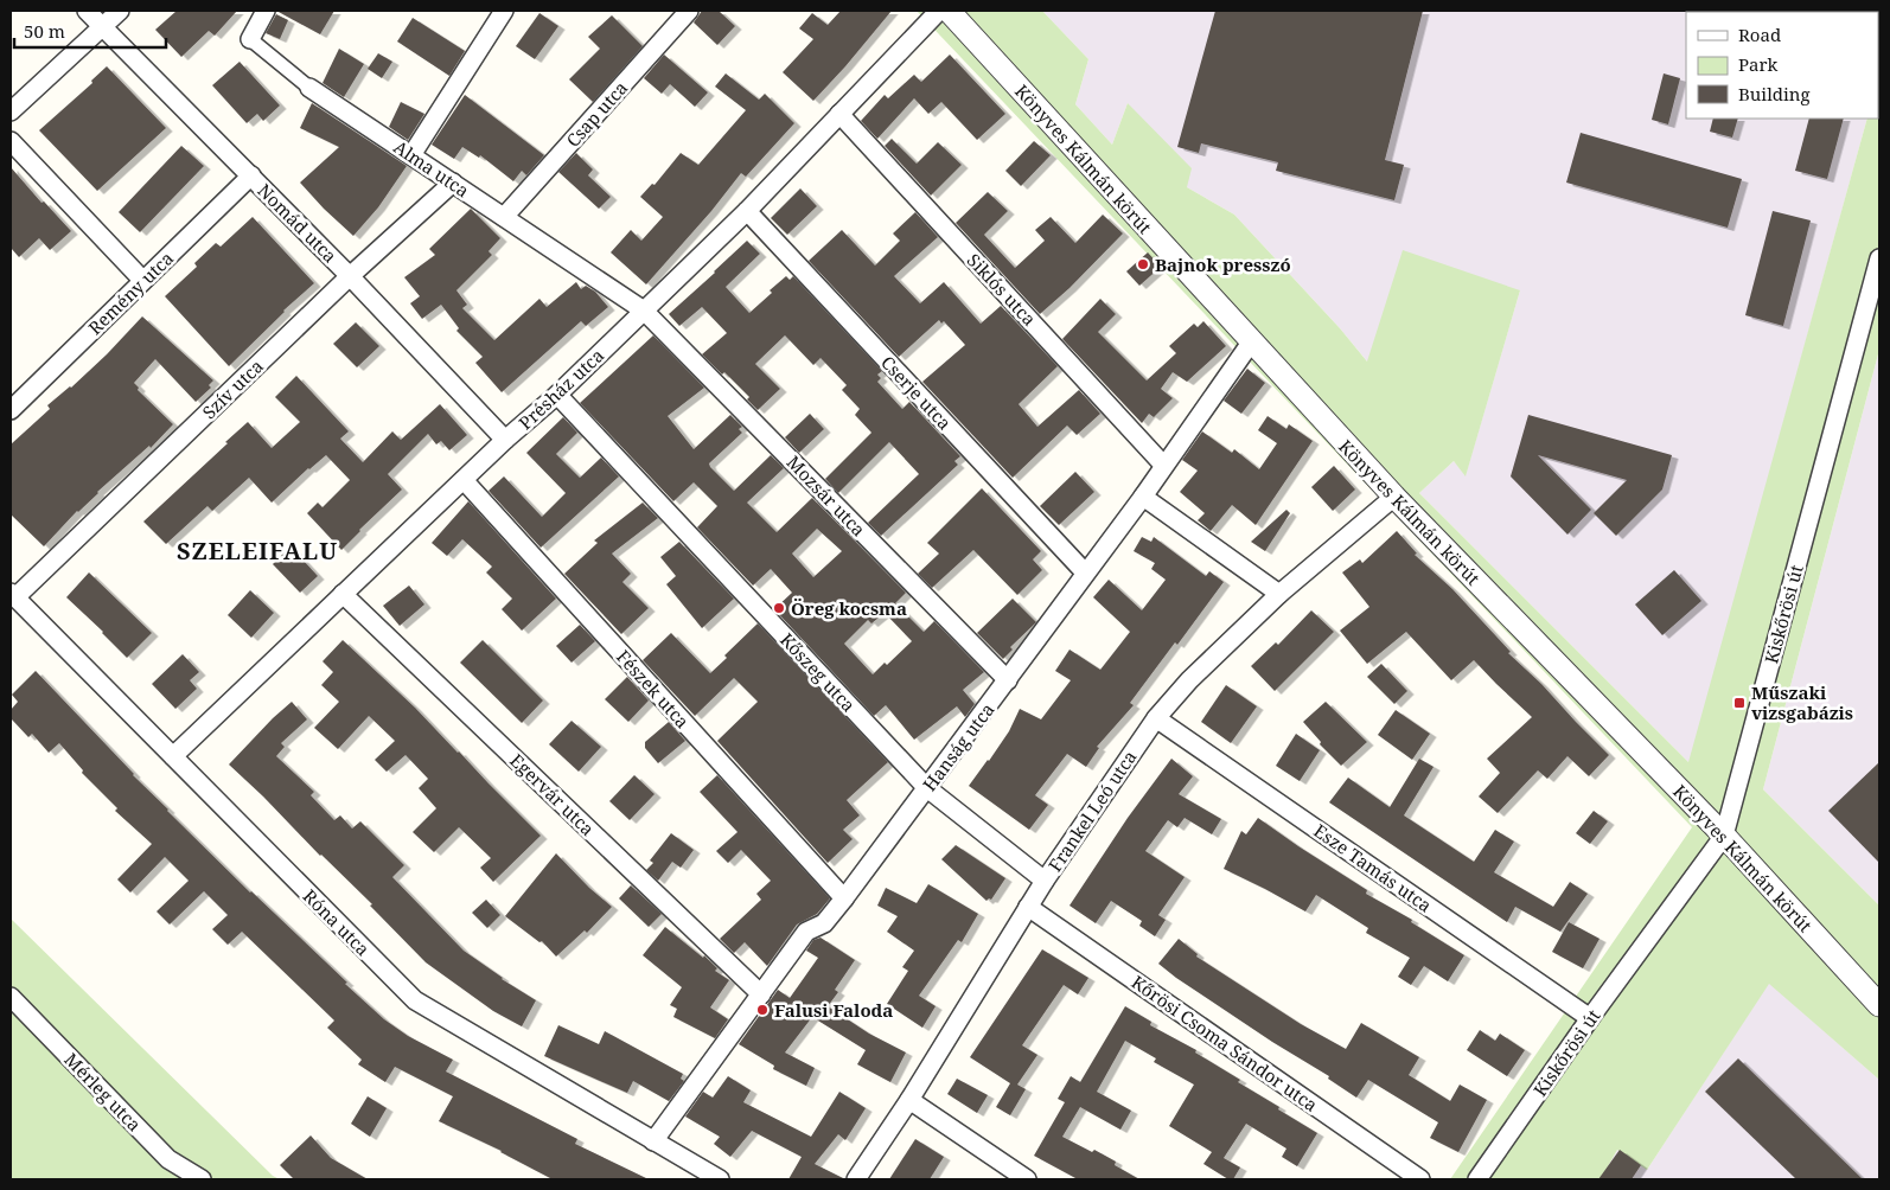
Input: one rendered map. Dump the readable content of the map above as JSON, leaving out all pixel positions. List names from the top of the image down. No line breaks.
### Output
{"streets":{"street":["Csap utca","Könyves Kálmán körút","Alma utca","Nomád utca","Siklós utca","Remény utca","Szív utca","Présház utca","Cserje utca","Mozsár utca","Kiskőrösi út","Kőszeg utca","Fészek utca","Hanság utca","Egervár utca","Frankel Leó utca","Esze Tamás utca","Róna utca","Kőrösi Csoma Sándor utca","Mérleg utca"]},"crossings":[["Csap utca","Alma utca"],["Könyves Kálmán körút","Kiskőrösi út"],["Könyves Kálmán körút","Hanság utca"],["Könyves Kálmán körút","Frankel Leó utca"],["Alma utca","Szív utca"],["Alma utca","Présház utca"],["Alma utca","Mozsár utca"],["Nomád utca","Remény utca"],["Nomád utca","Szív utca"],["Nomád utca","Présház utca"],["Siklós utca","Présház utca"],["Siklós utca","Hanság utca"],["Szív utca","Róna utca"],["Présház utca","Cserje utca"],["Présház utca","Mozsár utca"],["Présház utca","Kőszeg utca"],["Présház utca","Fészek utca"],["Présház utca","Egervár utca"],["Présház utca","Róna utca"],["Cserje utca","Hanság utca"],["Mozsár utca","Hanság utca"],["Kiskőrösi út","Esze Tamás utca"],["Kőszeg utca","Hanság utca"],["Kőszeg utca","Frankel Leó utca"],["Fészek utca","Hanság utca"],["Hanság utca","Egervár utca"],["Hanság utca","Róna utca"],["Frankel Leó utca","Esze Tamás utca"],["Frankel Leó utca","Kőrösi Csoma Sándor utca"]],"districts":["SZELEIFALU"],"places":{"other":["Bajnok presszó","Öreg kocsma","Falusi Faloda"],"transit":["Műszaki vizsgabázis"]},"legend":["Road","Park","Building"],"scale_bar":"50 m"}
